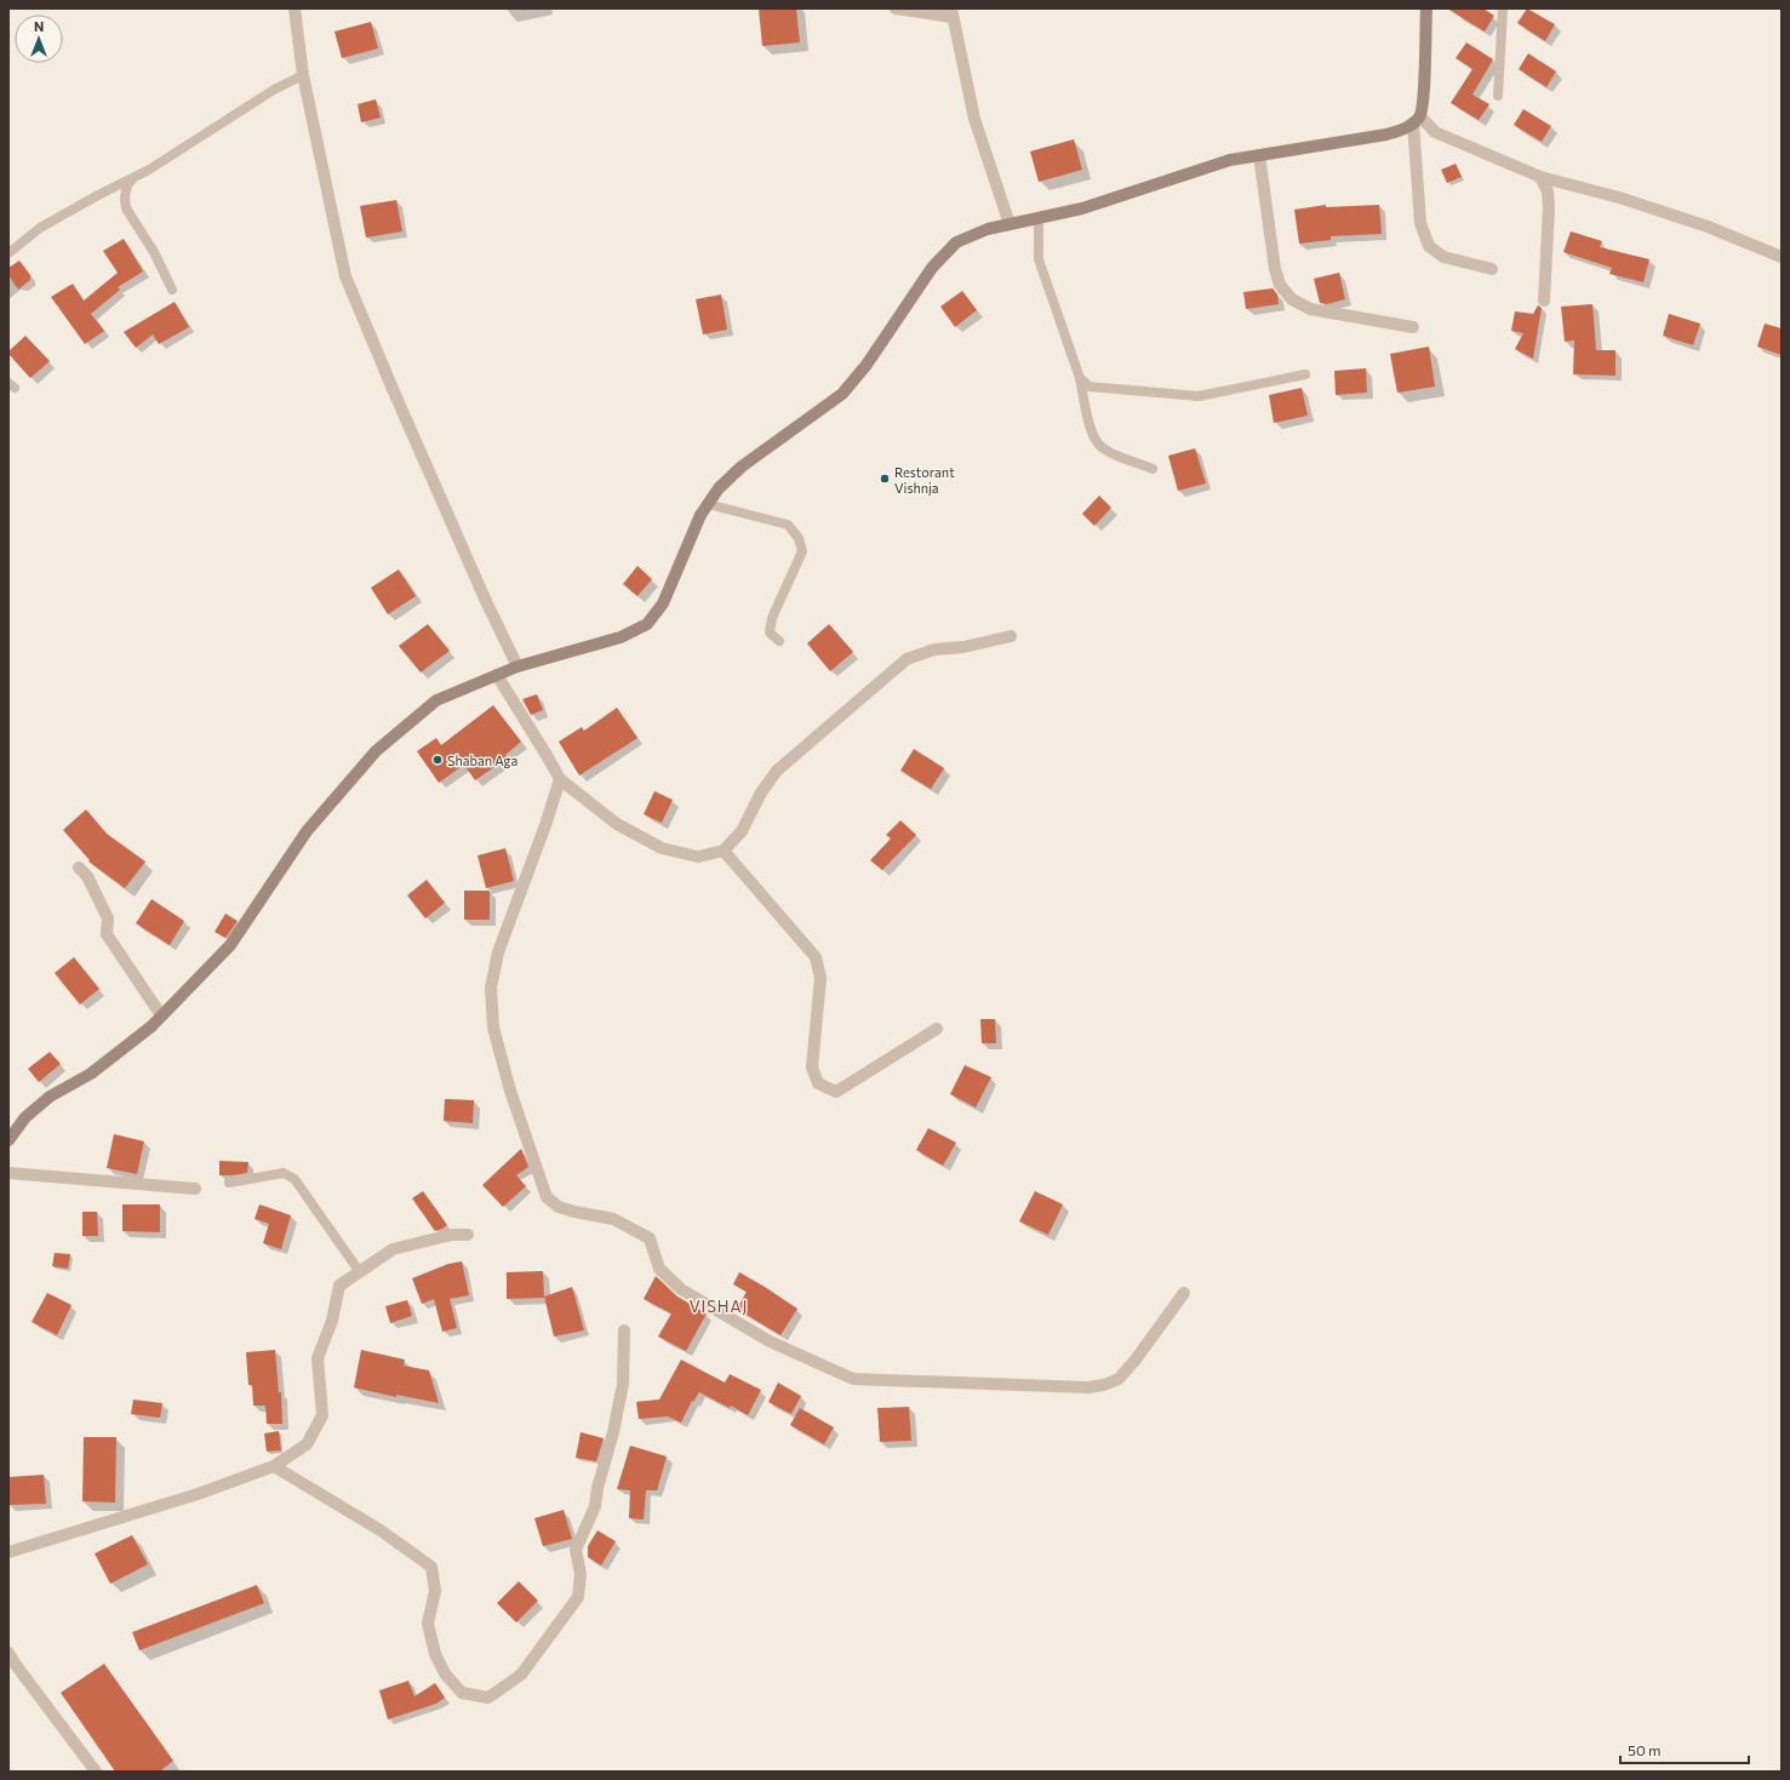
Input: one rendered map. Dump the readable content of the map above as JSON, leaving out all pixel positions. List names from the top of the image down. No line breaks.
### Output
{"districts":["VISHAJ"],"places":["Restorant Vishnja","Shaban Aga"],"scale_bar":"50 m","north":"top"}
